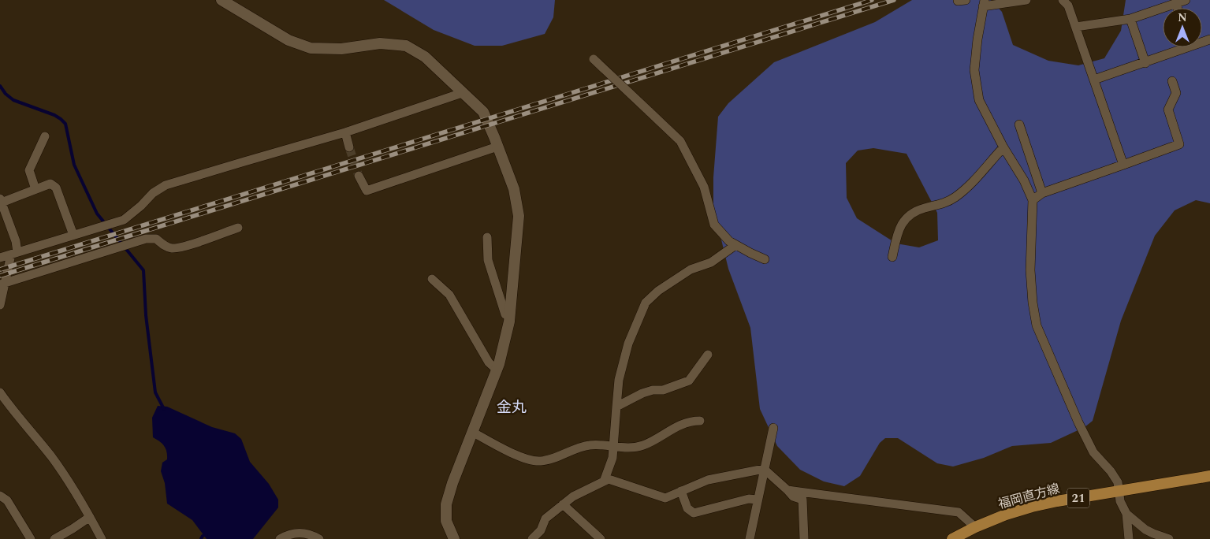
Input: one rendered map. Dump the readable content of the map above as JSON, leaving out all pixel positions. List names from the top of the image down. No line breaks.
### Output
{"streets":{"main road":["福岡直方線","21"]},"districts":["金丸"],"north":"top"}
